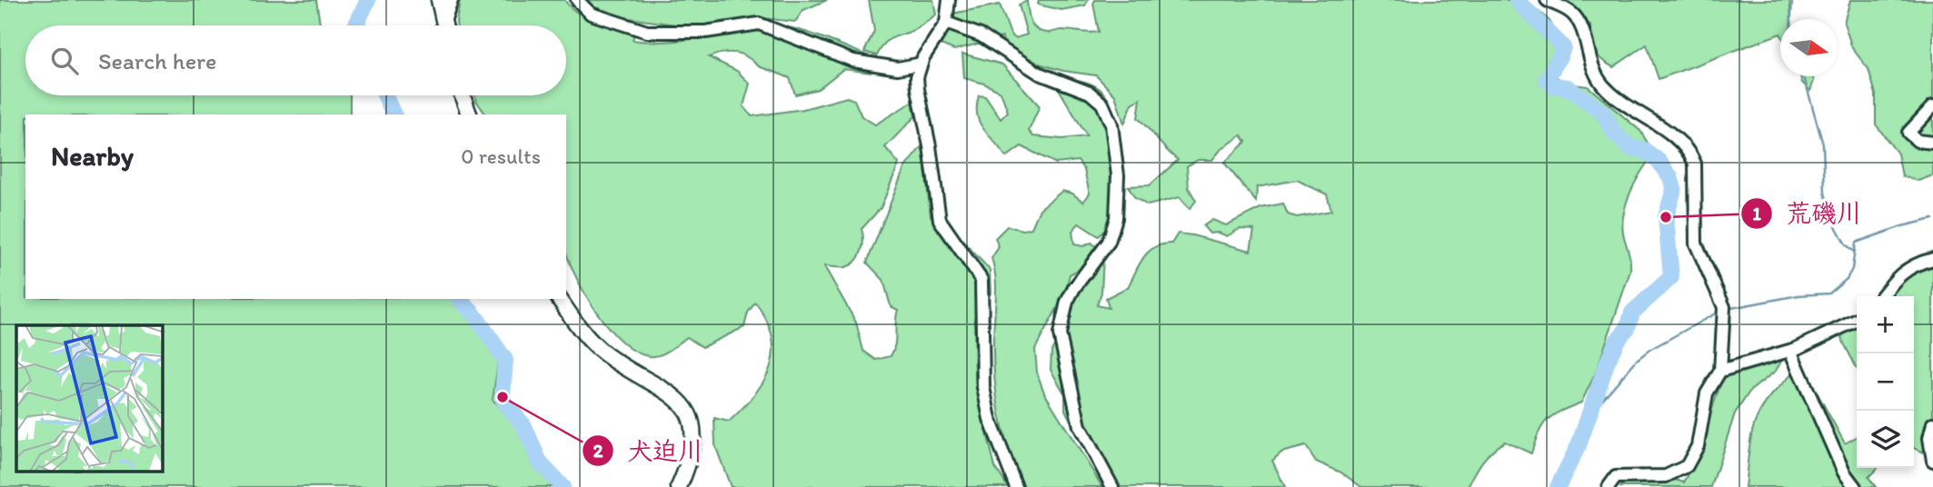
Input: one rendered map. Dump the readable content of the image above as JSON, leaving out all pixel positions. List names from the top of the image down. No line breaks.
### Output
{"places":["荒磯川","犬迫川"],"north":"right","page":{"search":"Search here","heading":["Nearby","0 results"],"map_buttons":["+","−"]}}
